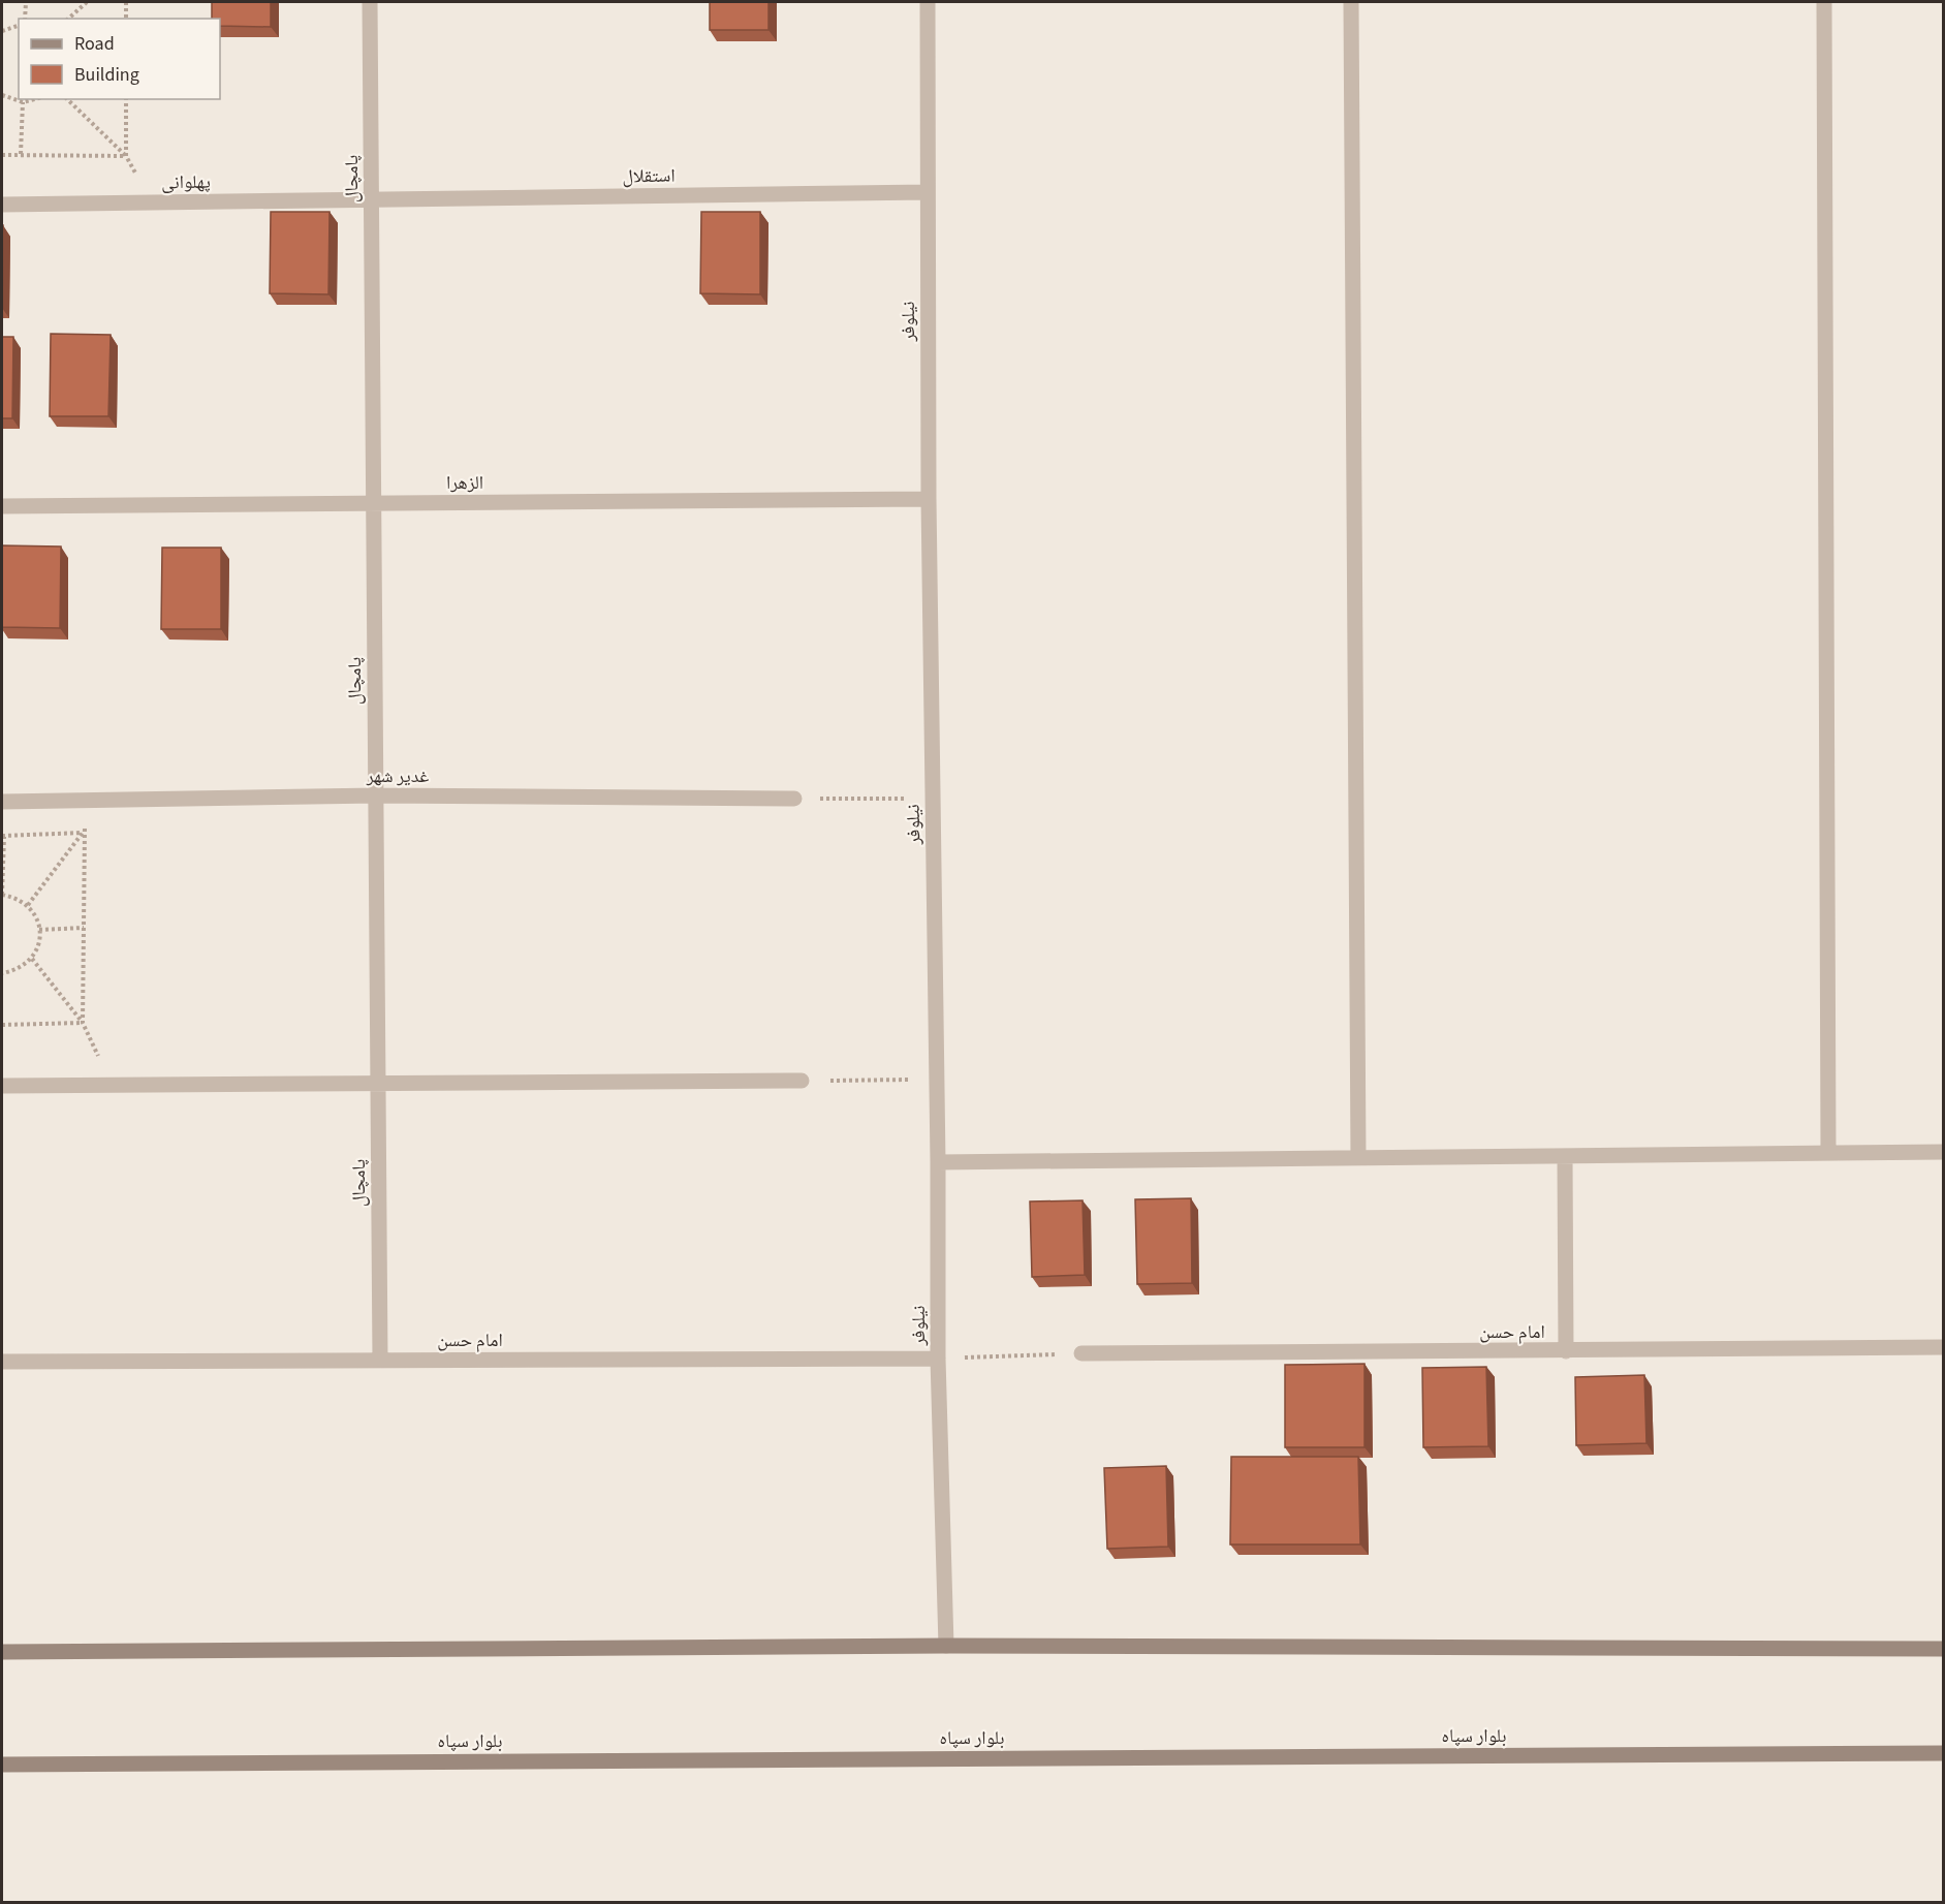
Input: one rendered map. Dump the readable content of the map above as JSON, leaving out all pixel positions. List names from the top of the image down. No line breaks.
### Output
{"streets":{"main road":["بلوار سپاه"],"street":["استقلال","پامچال","پهلوانی","نیلوفر","الزهرا","غدیر شهر","امام حسن"]},"crossings":[["استقلال","پامچال"],["استقلال","پهلوانی"],["استقلال","نیلوفر"],["پامچال","پهلوانی"],["پامچال","الزهرا"],["پامچال","غدیر شهر"],["پامچال","امام حسن"],["نیلوفر","الزهرا"],["نیلوفر","امام حسن"]],"legend":["Road","Building"]}
